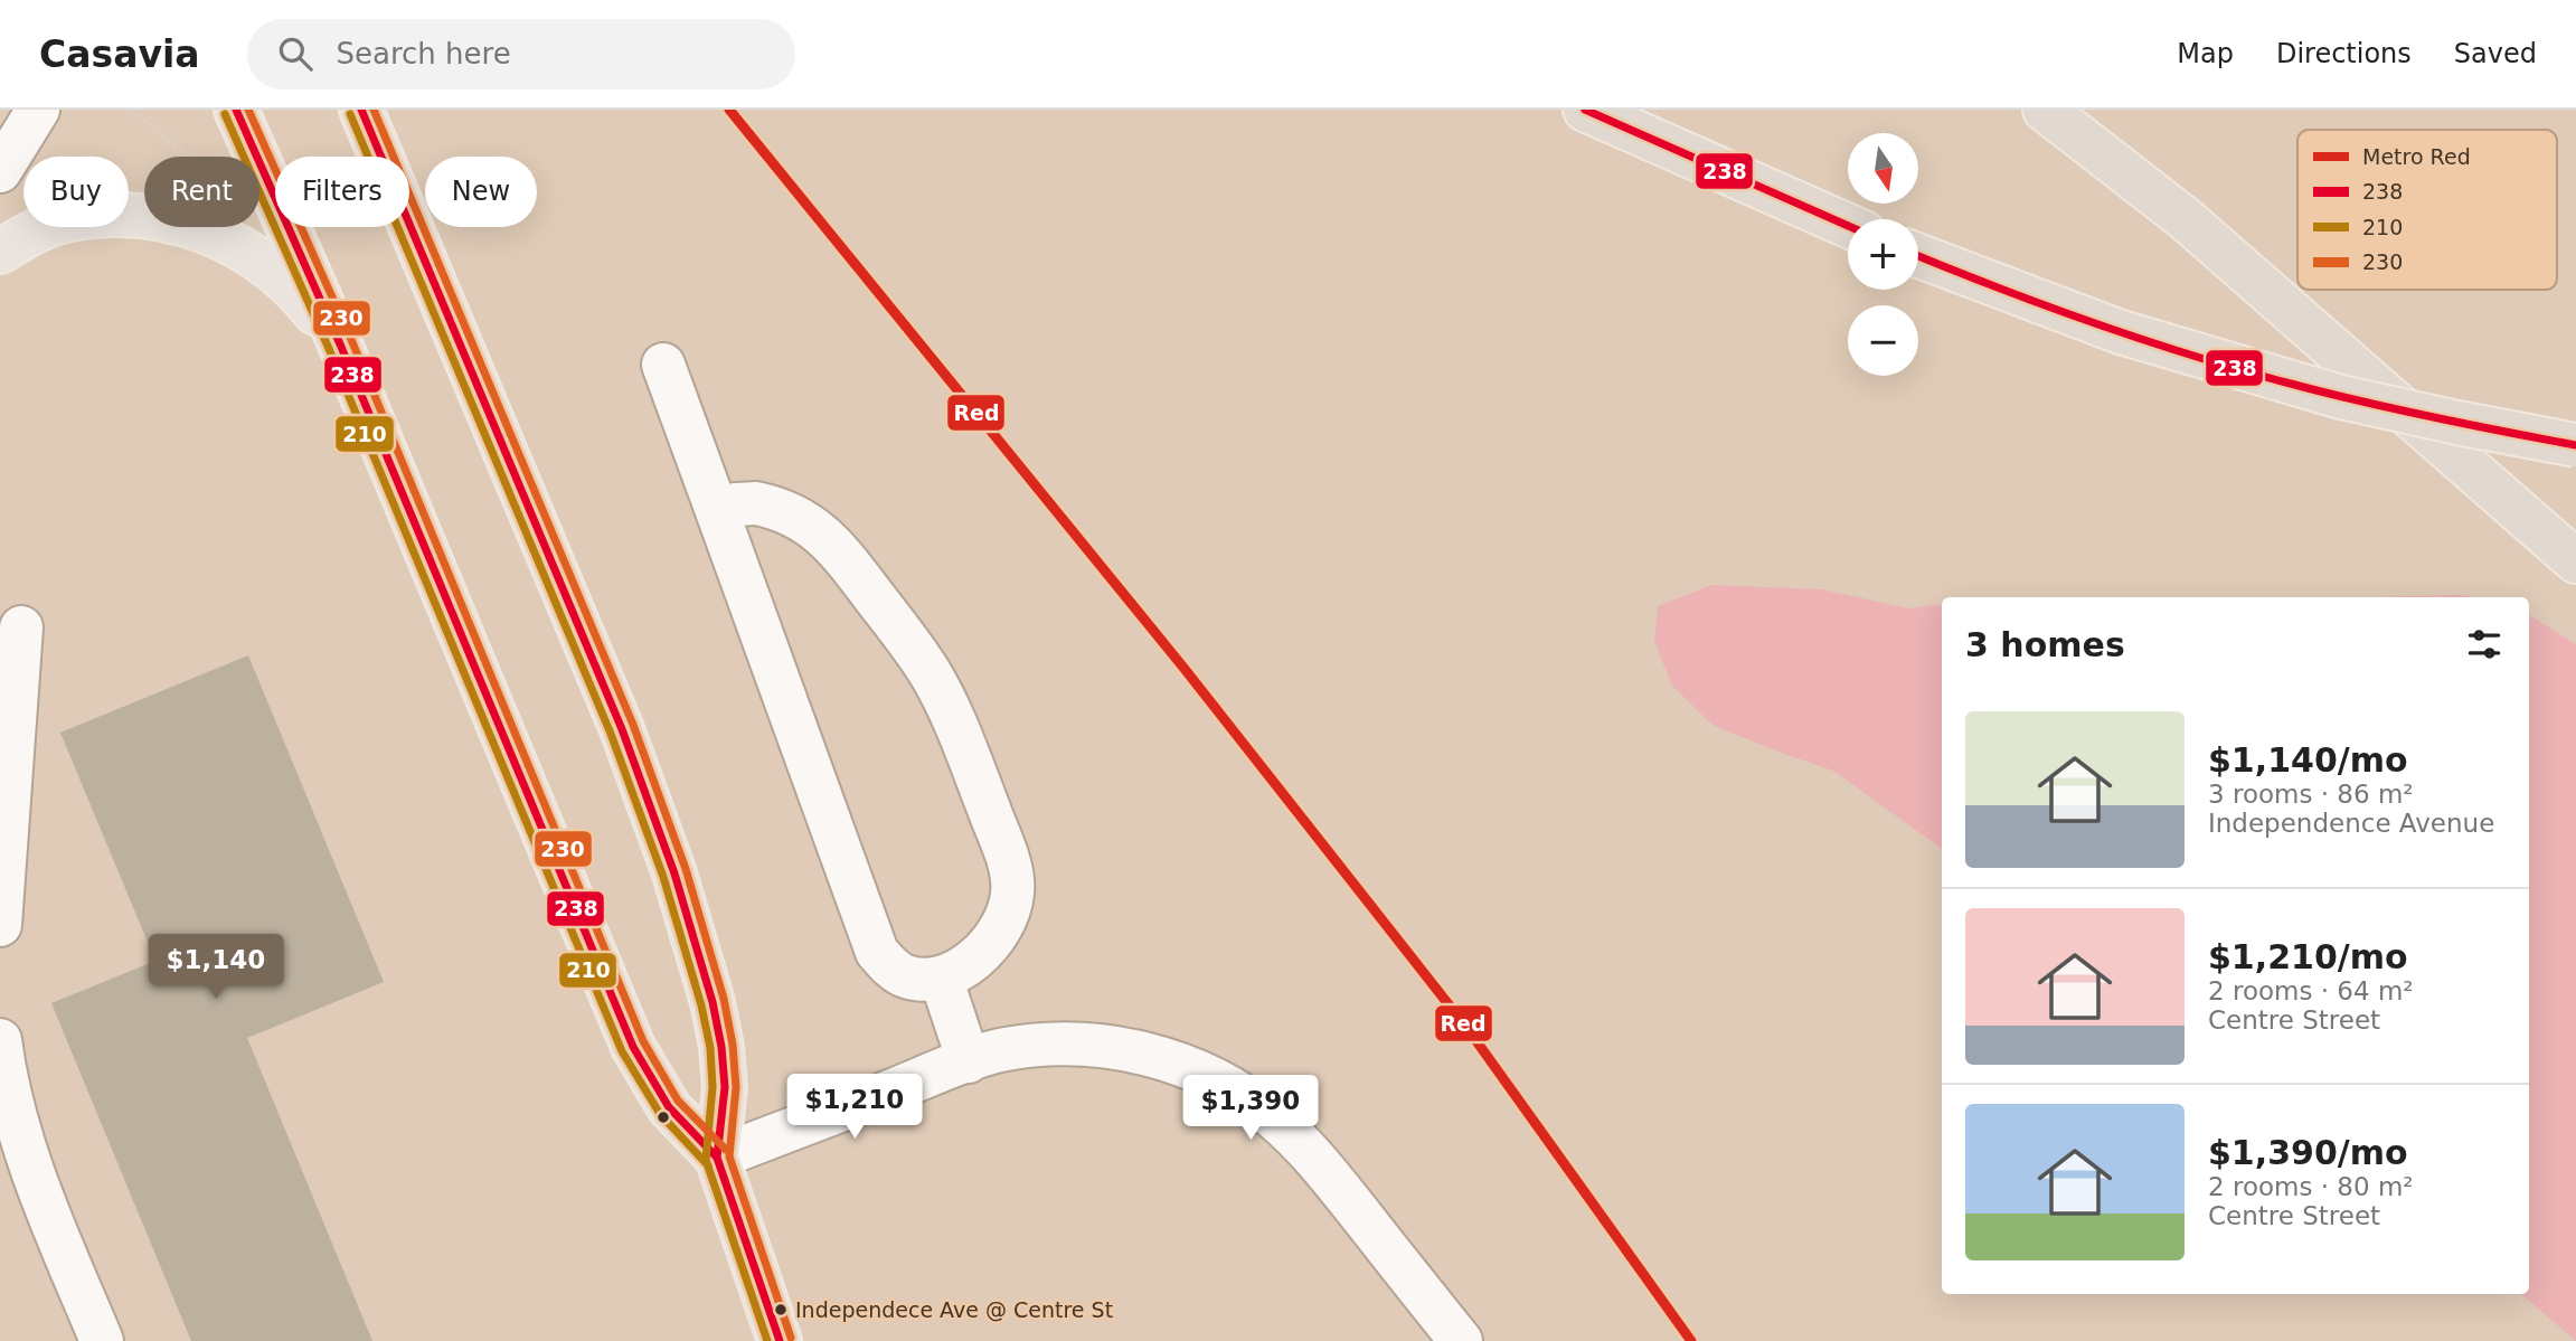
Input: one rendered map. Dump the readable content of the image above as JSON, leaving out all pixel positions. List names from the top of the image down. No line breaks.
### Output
{"places":["Independece Ave @ Centre St"],"lines":["metro line Red","transit line 238","transit line 230","transit line 210"],"legend":["Metro Red","238","210","230"],"north":"bottom","page":{"header":"Casavia","search":"Search here","nav":["Map","Directions","Saved"],"map_buttons":["+","−"],"chip":["Buy","Rent","Filters","New"],"heading":"3 homes","list":[{"name":"$1,140/mo","note":"3 rooms · 86 m² · Independence Avenue"},{"name":"$1,210/mo","note":"2 rooms · 64 m² · Centre Street"},{"name":"$1,390/mo","note":"2 rooms · 80 m² · Centre Street"}],"price":["$1,140","$1,210","$1,390"]}}
